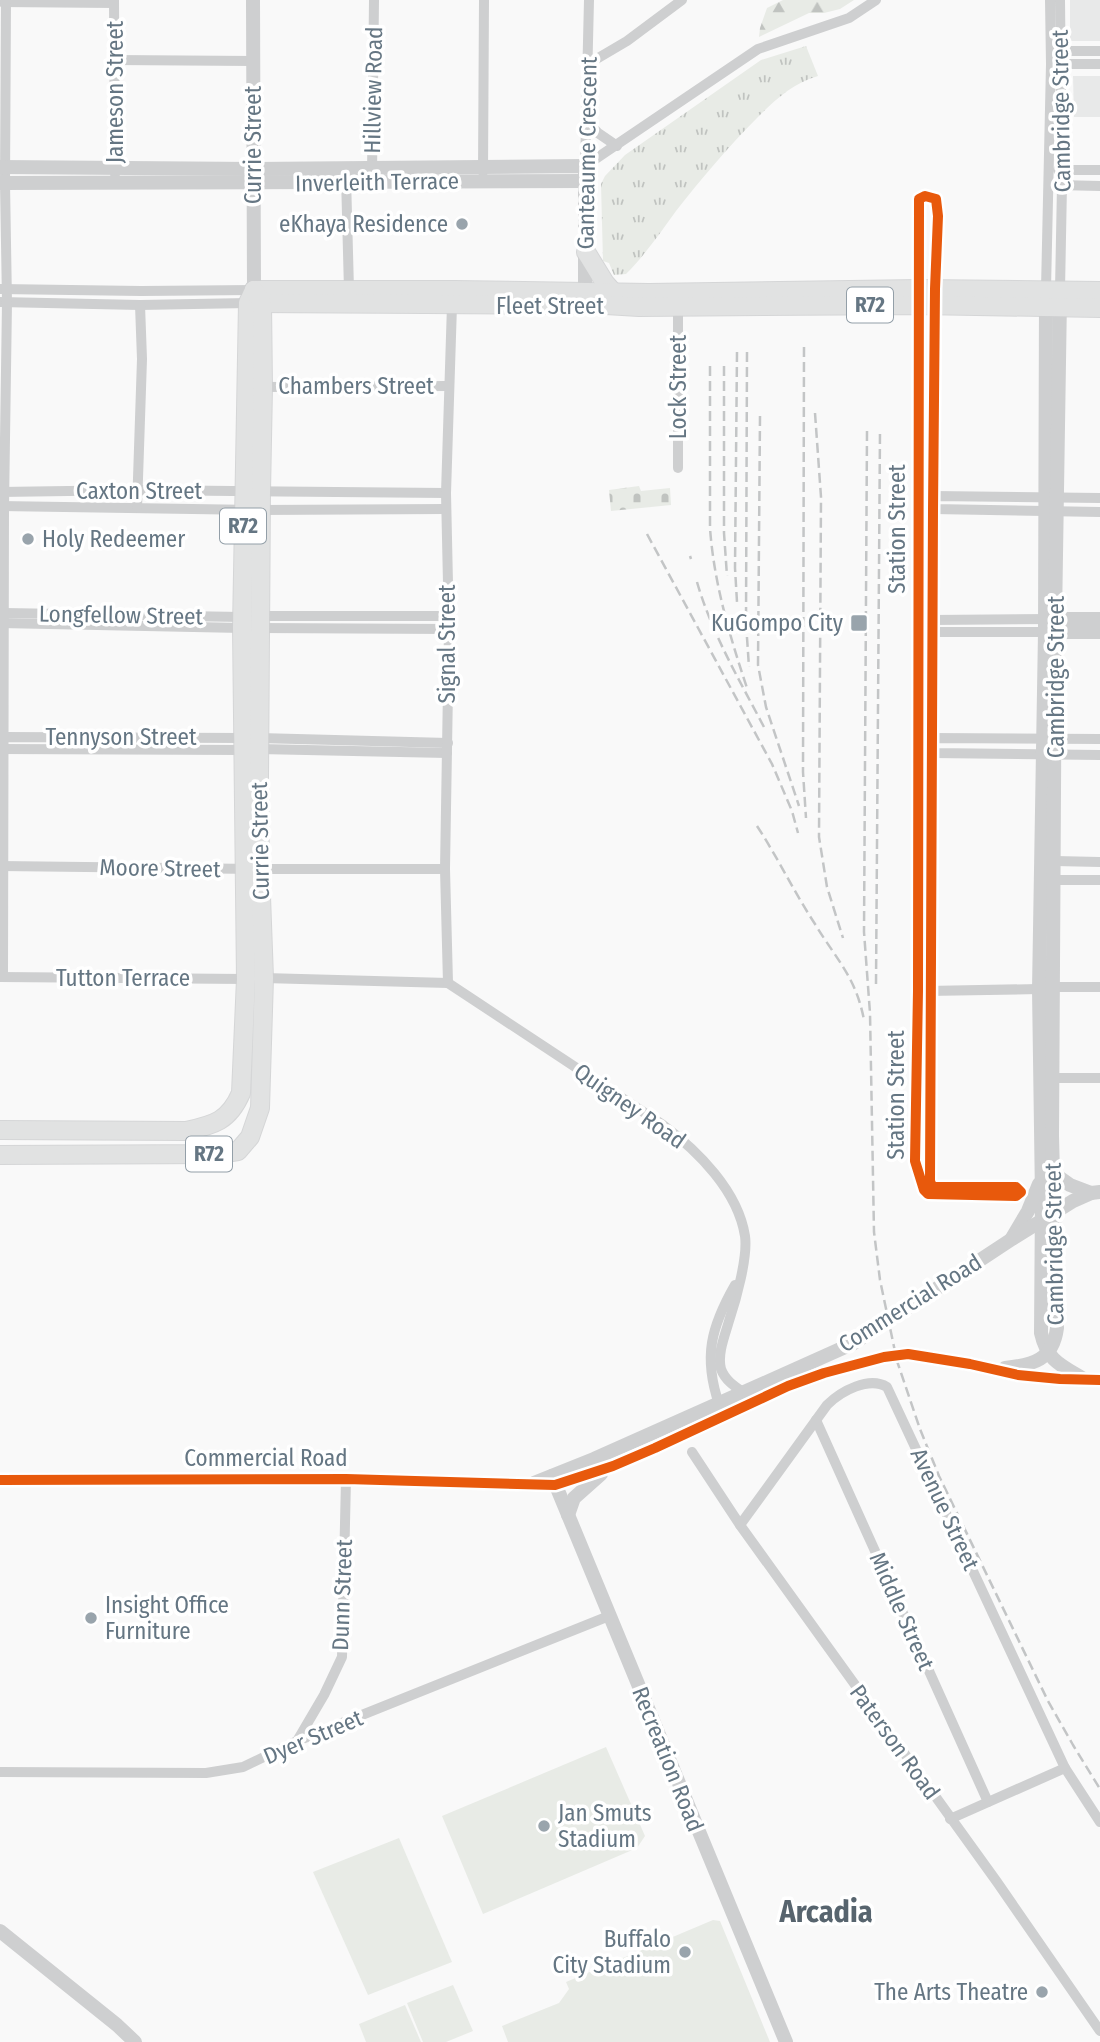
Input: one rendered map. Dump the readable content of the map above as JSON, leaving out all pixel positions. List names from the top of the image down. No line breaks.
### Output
{"streets":{"main road":["Currie Street","R72","Fleet Street"],"street":["Hillview Road","Jameson Street","Cambridge Street","Ganteaume Crescent","Inverleith Terrace","Chambers Street","Lock Street","Caxton Street","Station Street","Longfellow Street","Signal Street","Tennyson Street","Moore Street","Tutton Terrace","Quigney Road","Commercial Road","Avenue Street","Dunn Street","Middle Street","Dyer Street","Paterson Road","Recreation Road"]},"crossings":[["Hillview Road","Inverleith Terrace"],["Jameson Street","Inverleith Terrace"],["Cambridge Street","Fleet Street"],["Cambridge Street","Commercial Road"],["Currie Street","Inverleith Terrace"],["Currie Street","Fleet Street"],["Currie Street","Chambers Street"],["Currie Street","Caxton Street"],["Currie Street","Longfellow Street"],["Currie Street","Tennyson Street"],["Currie Street","Moore Street"],["Currie Street","Tutton Terrace"],["Ganteaume Crescent","Inverleith Terrace"],["Ganteaume Crescent","Fleet Street"],["Fleet Street","Lock Street"],["Fleet Street","Station Street"],["Fleet Street","Signal Street"],["Chambers Street","Signal Street"],["Caxton Street","Signal Street"],["Longfellow Street","Signal Street"],["Signal Street","Tennyson Street"],["Signal Street","Moore Street"],["Signal Street","Tutton Terrace"],["Signal Street","Quigney Road"],["Tutton Terrace","Quigney Road"],["Quigney Road","Commercial Road"],["Commercial Road","Dunn Street"],["Commercial Road","Recreation Road"],["Avenue Street","Middle Street"],["Avenue Street","Paterson Road"],["Dunn Street","Dyer Street"],["Dyer Street","Recreation Road"]],"districts":["Arcadia"],"places":{"other":["eKhaya Residence","Holy Redeemer","Insight Office Furniture","Jan Smuts Stadium","Buffalo City Stadium","The Arts Theatre"],"transit":["KuGompo City"]}}
